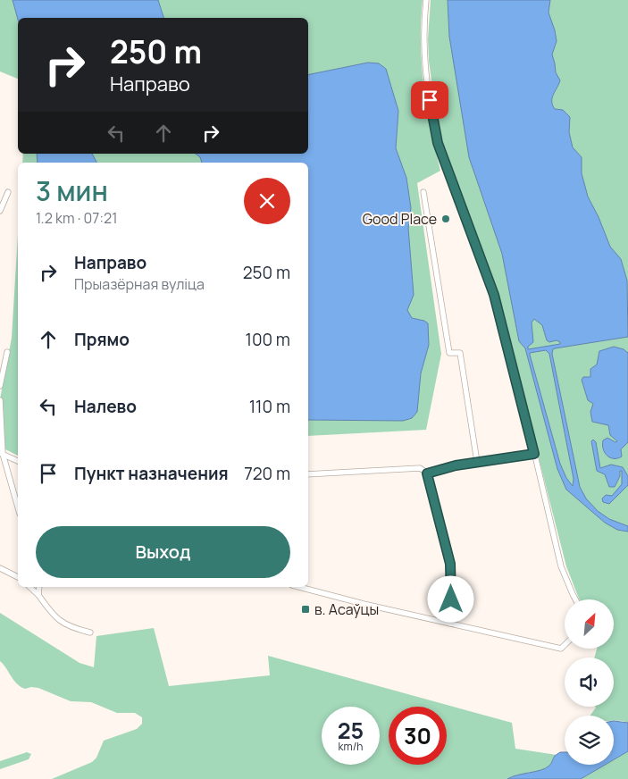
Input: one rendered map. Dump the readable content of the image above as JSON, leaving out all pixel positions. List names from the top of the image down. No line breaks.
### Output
{"places":{"other":["Good Place"],"transit":["в. Асаўцы"]},"north":"top right","page":{"turn":["250 m","Направо"],"heading":["3 мин","1.2 km · 07:21"],"list":[{"name":"Направо","note":"Прыазёрная вуліца","value":"250 m"},{"name":"Прямо","value":"100 m"},{"name":"Налево","value":"110 m"},{"name":"Пункт назначения","value":"720 m"}],"buttons":"Выход","speed":"25 km/h","limit":"30"}}
